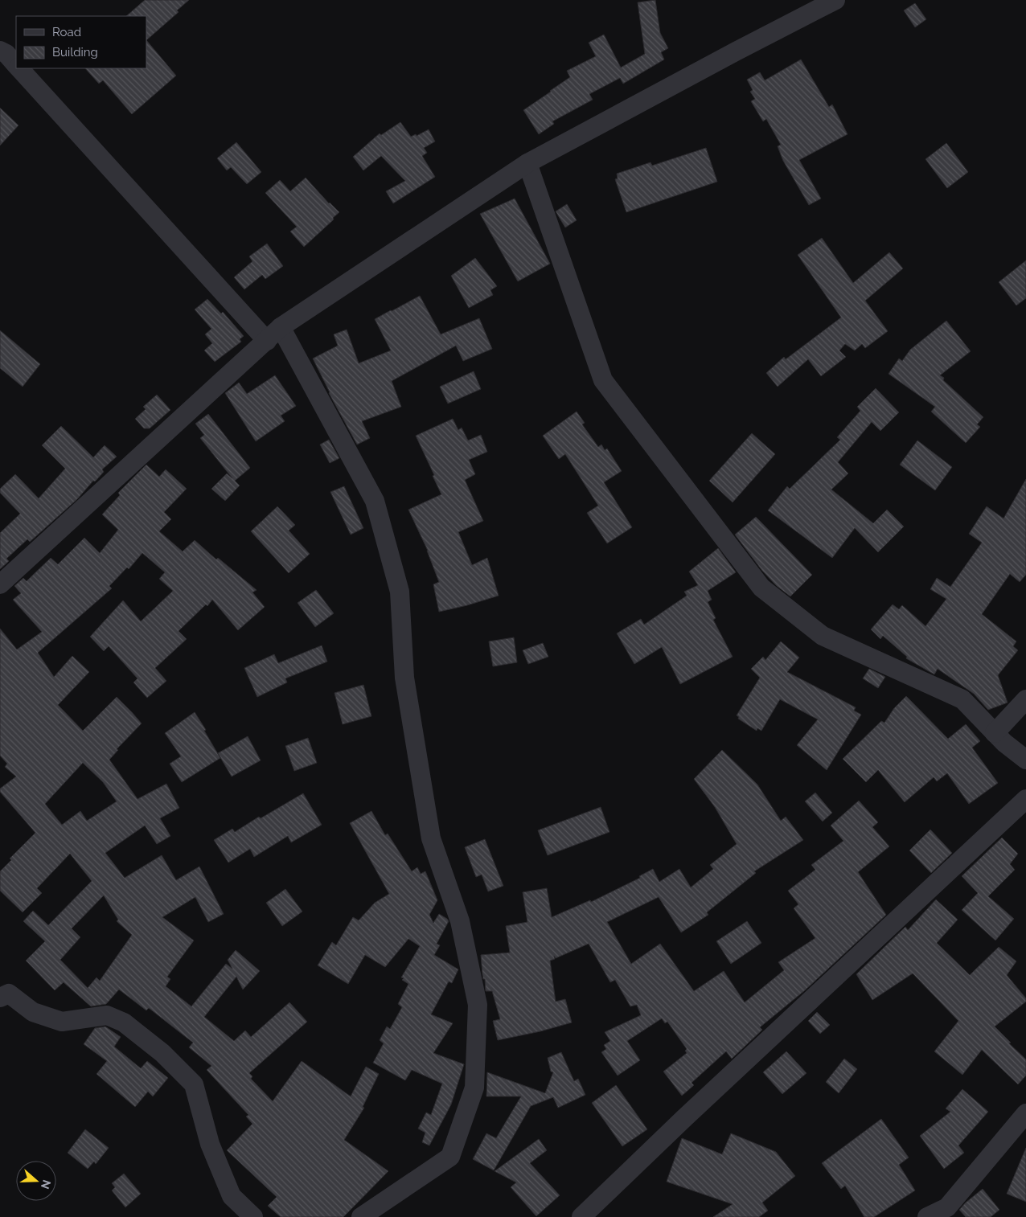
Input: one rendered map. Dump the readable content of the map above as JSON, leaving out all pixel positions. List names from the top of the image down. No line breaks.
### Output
{"legend":["Road","Building"],"north":"right"}
